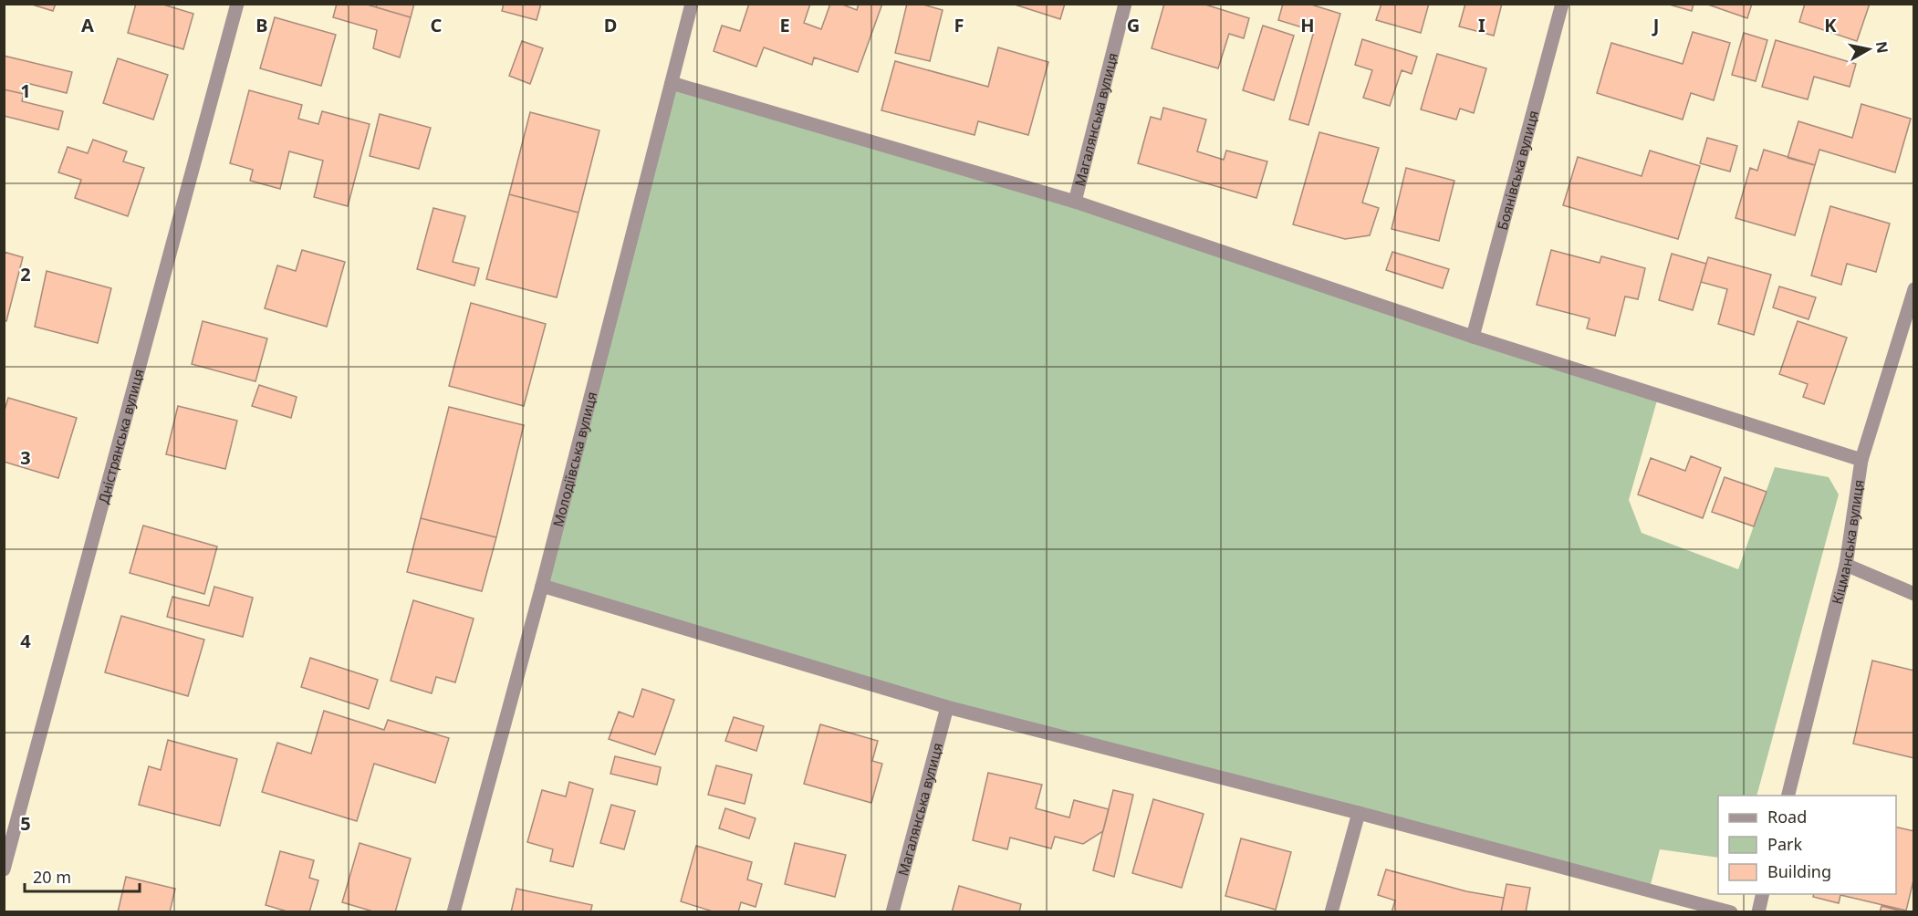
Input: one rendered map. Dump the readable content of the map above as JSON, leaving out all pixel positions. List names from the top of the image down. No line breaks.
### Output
{"streets":{"street":["Магалянська вулиця","Боянівська вулиця","Дністрянська вулиця","Молодіївська вулиця","Кіцманська вулиця"]},"legend":["Road","Park","Building"],"scale_bar":"20 m","north":"right","grid":{"columns":["A","B","C","D","E","F","G","H","I","J","K"],"rows":["1","2","3","4","5"]}}
